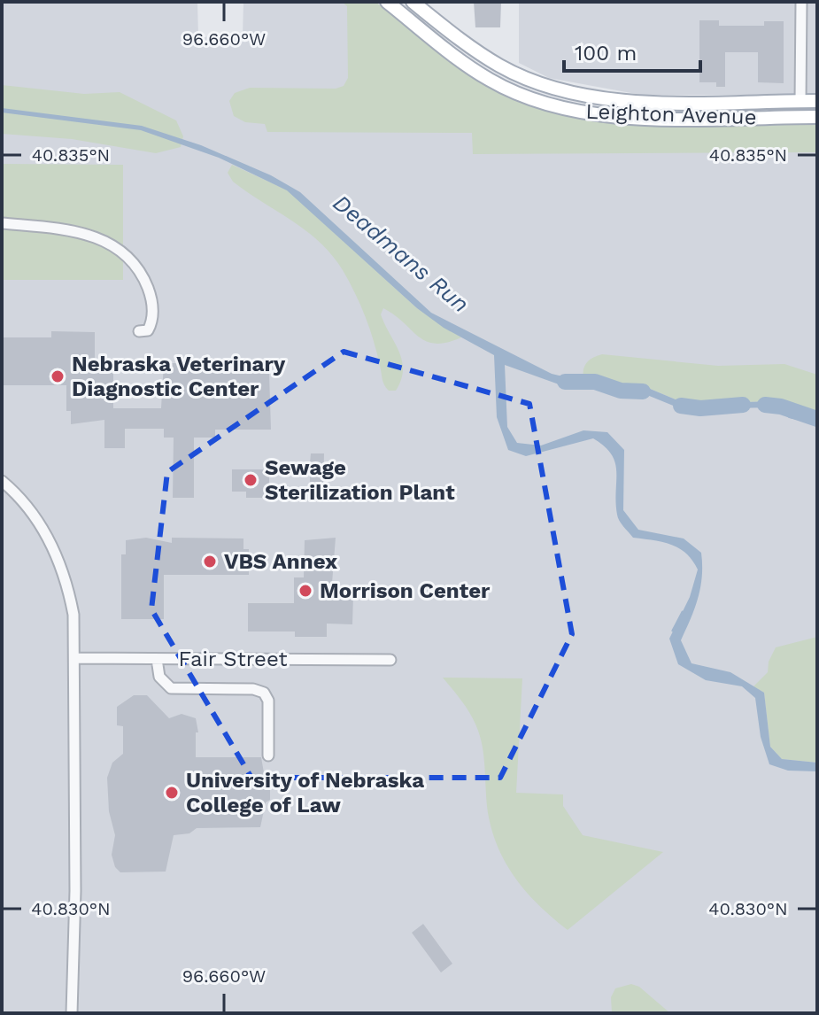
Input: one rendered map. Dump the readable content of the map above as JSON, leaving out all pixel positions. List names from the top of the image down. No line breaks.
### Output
{"streets":{"main road":["Leighton Avenue"],"lane":["Fair Street"]},"water":["Deadmans Run"],"places":["Nebraska Veterinary Diagnostic Center","Sewage Sterilization Plant","VBS Annex","Morrison Center","University of Nebraska College of Law"],"scale_bar":"100 m","coordinates":["96.660°W","40.835°N","40.830°N"]}
